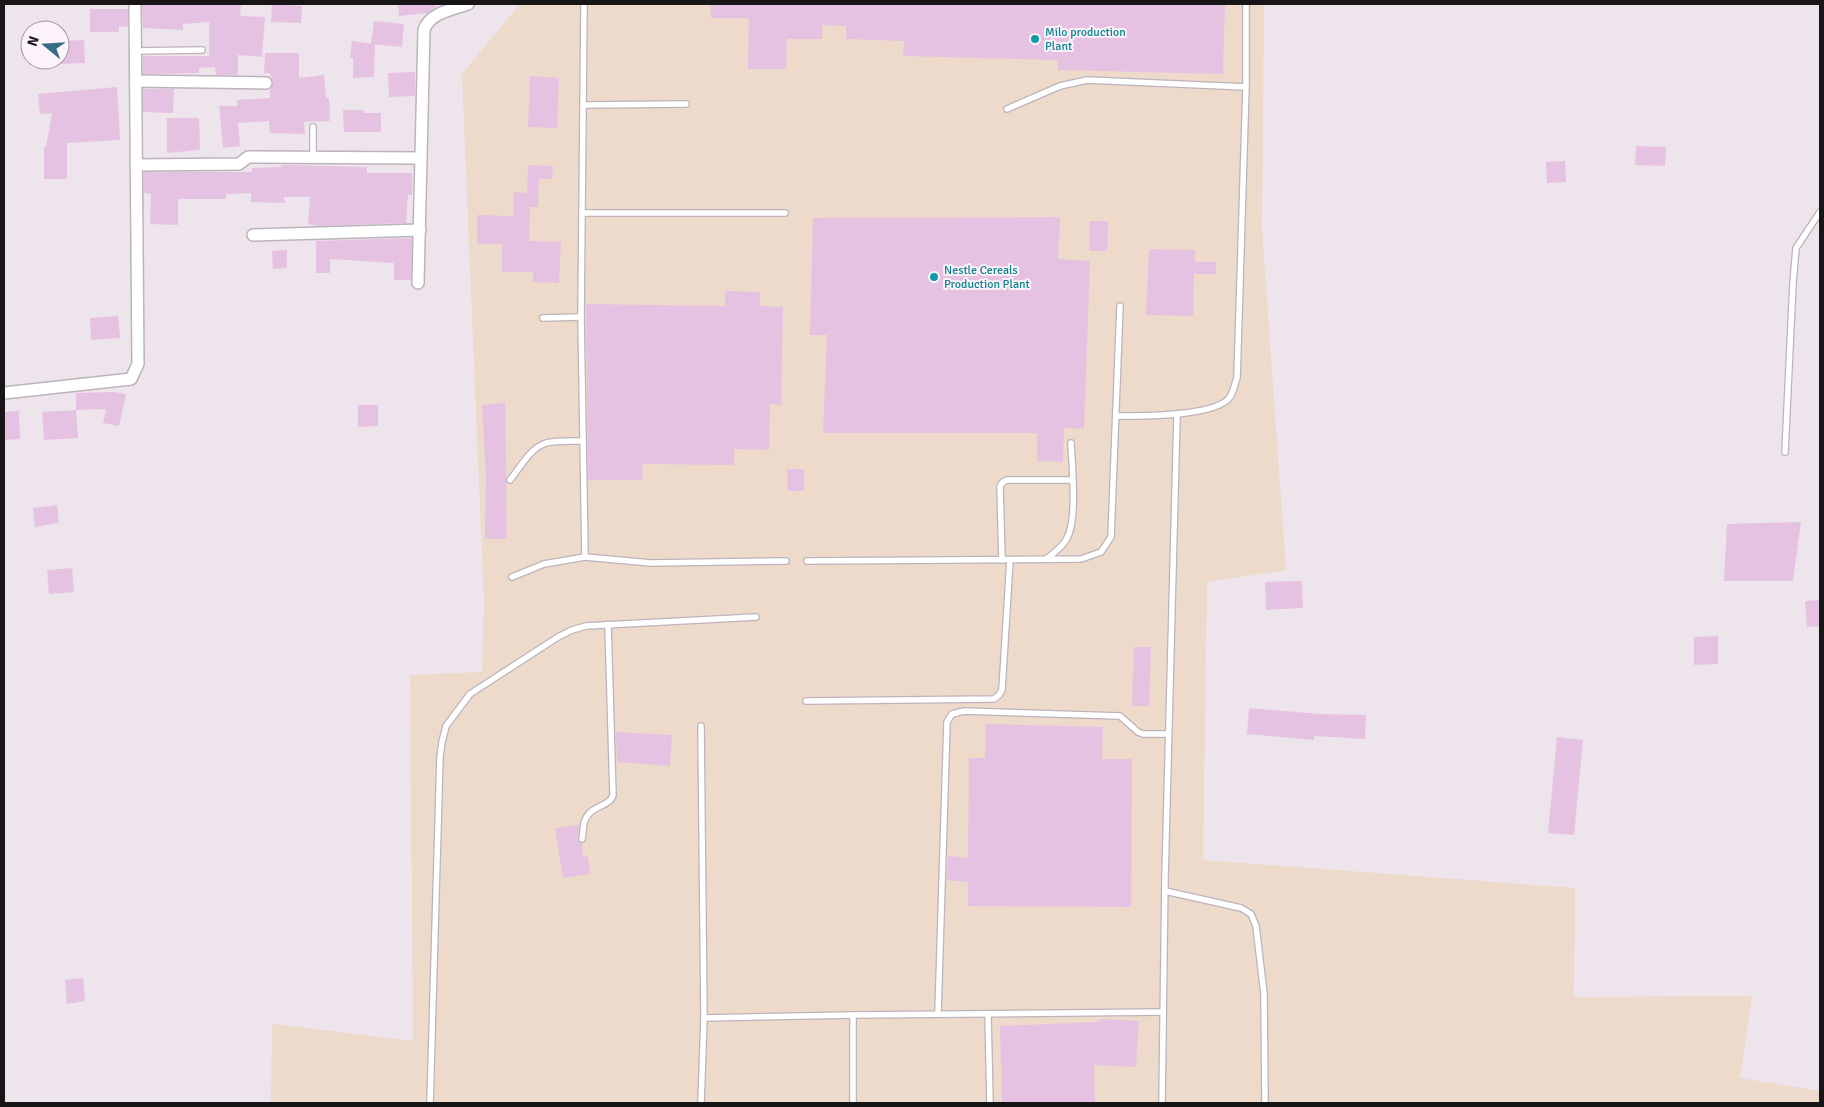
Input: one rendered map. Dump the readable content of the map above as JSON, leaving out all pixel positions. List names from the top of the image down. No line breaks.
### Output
{"places":["Milo production Plant","Nestle Cereals Production Plant"],"north":"left"}
